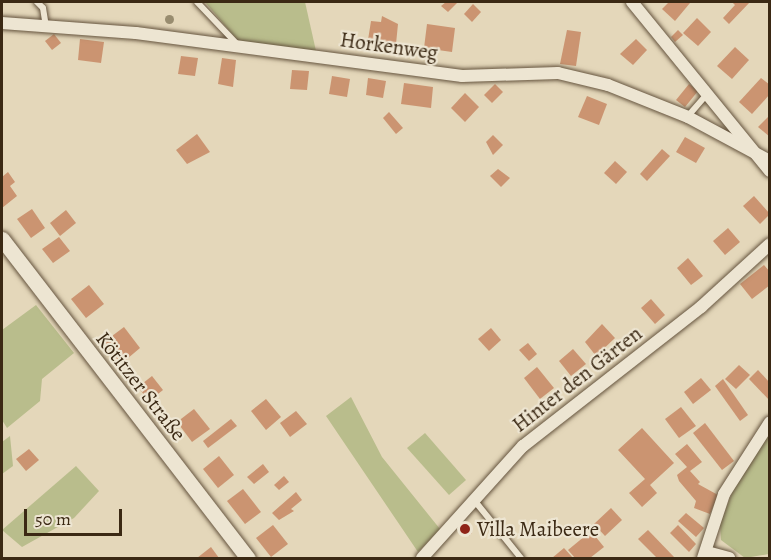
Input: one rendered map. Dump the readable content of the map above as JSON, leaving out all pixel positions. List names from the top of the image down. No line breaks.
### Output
{"streets":{"street":["Horkenweg","Hinter den Gärten","Kötitzer Straße"]},"places":["Villa Maibeere"],"scale_bar":"50 m"}
